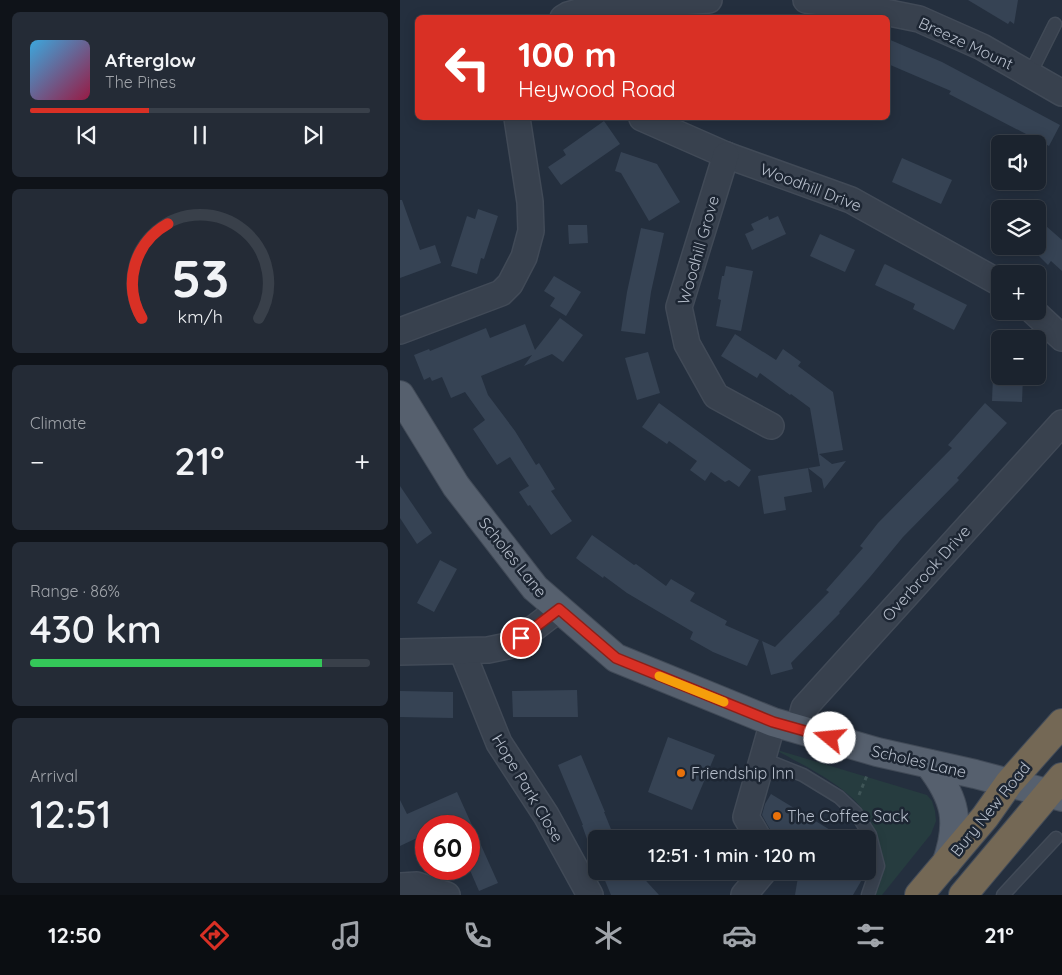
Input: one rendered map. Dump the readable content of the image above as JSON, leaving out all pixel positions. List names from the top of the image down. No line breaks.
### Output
{"streets":{"highway":["Bury New Road"],"main road":["Scholes Lane"],"street":["Breeze Mount","Woodhill Drive","Woodhill Grove","Overbrook Drive","Hope Park Close"]},"crossings":[["Woodhill Drive","Woodhill Grove"],["Scholes Lane","Overbrook Drive"],["Scholes Lane","Bury New Road"]],"places":["Friendship Inn","The Coffee Sack"],"page":{"turn":["100 m","Heywood Road"],"song":["Afterglow","The Pines"],"map_buttons":["+","−"],"tile":["Climate",["Range · 86%","430 km"],["Arrival","12:51"]],"heat":["−","21°","+"],"limit":"60","trip":"12:51 · 1 min · 120 m","tabs":["12:50","21°"],"gauge":["53","km/h"]}}
